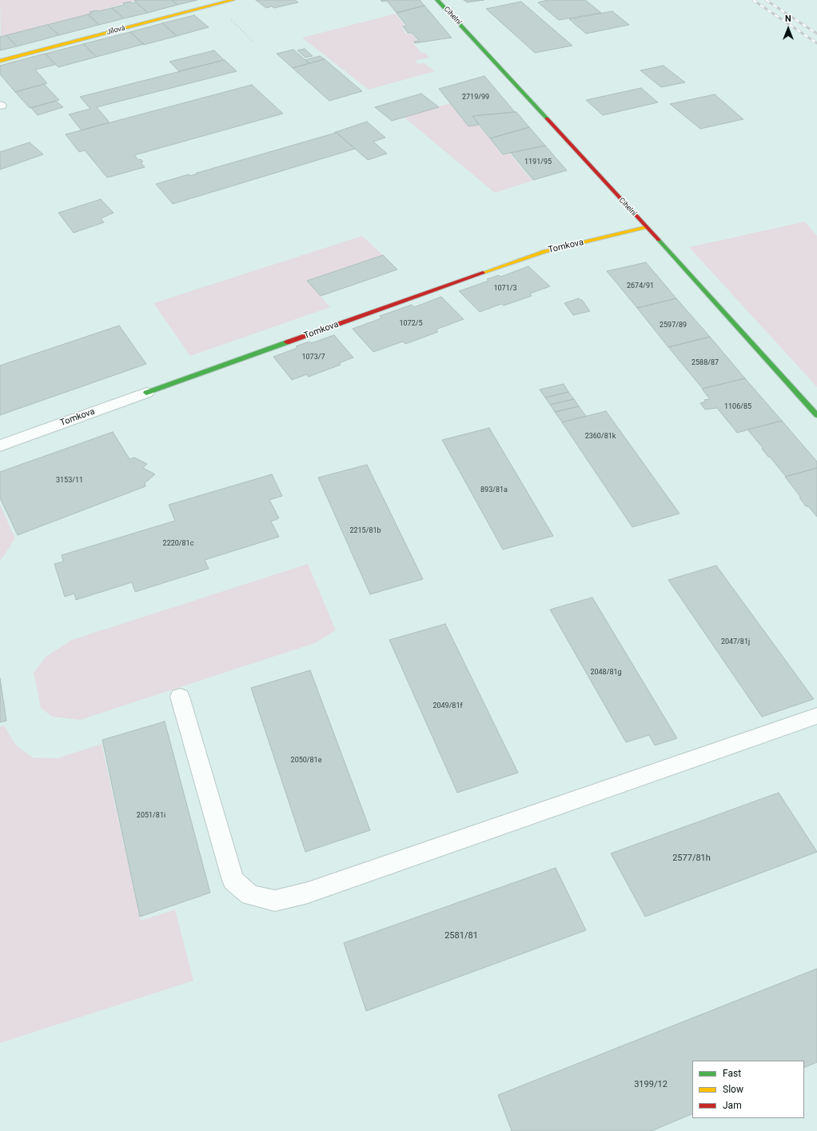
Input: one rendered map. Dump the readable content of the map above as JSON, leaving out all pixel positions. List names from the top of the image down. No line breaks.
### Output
{"streets":{"street":["Cihelní","Jílová","Tomkova"]},"crossings":[["Cihelní","Tomkova"]],"house_numbers":["2719/99","1191/95","2674/91","1071/3","1072/5","2597/89","1073/7","2588/87","1106/85","2360/81k","3153/11","893/81a","2215/81b","2220/81c","2047/81j","2048/81g","2049/81f","2050/81e","2051/81i","2577/81h","2581/81","3199/12"],"legend":["Fast","Slow","Jam"],"north":"top"}
